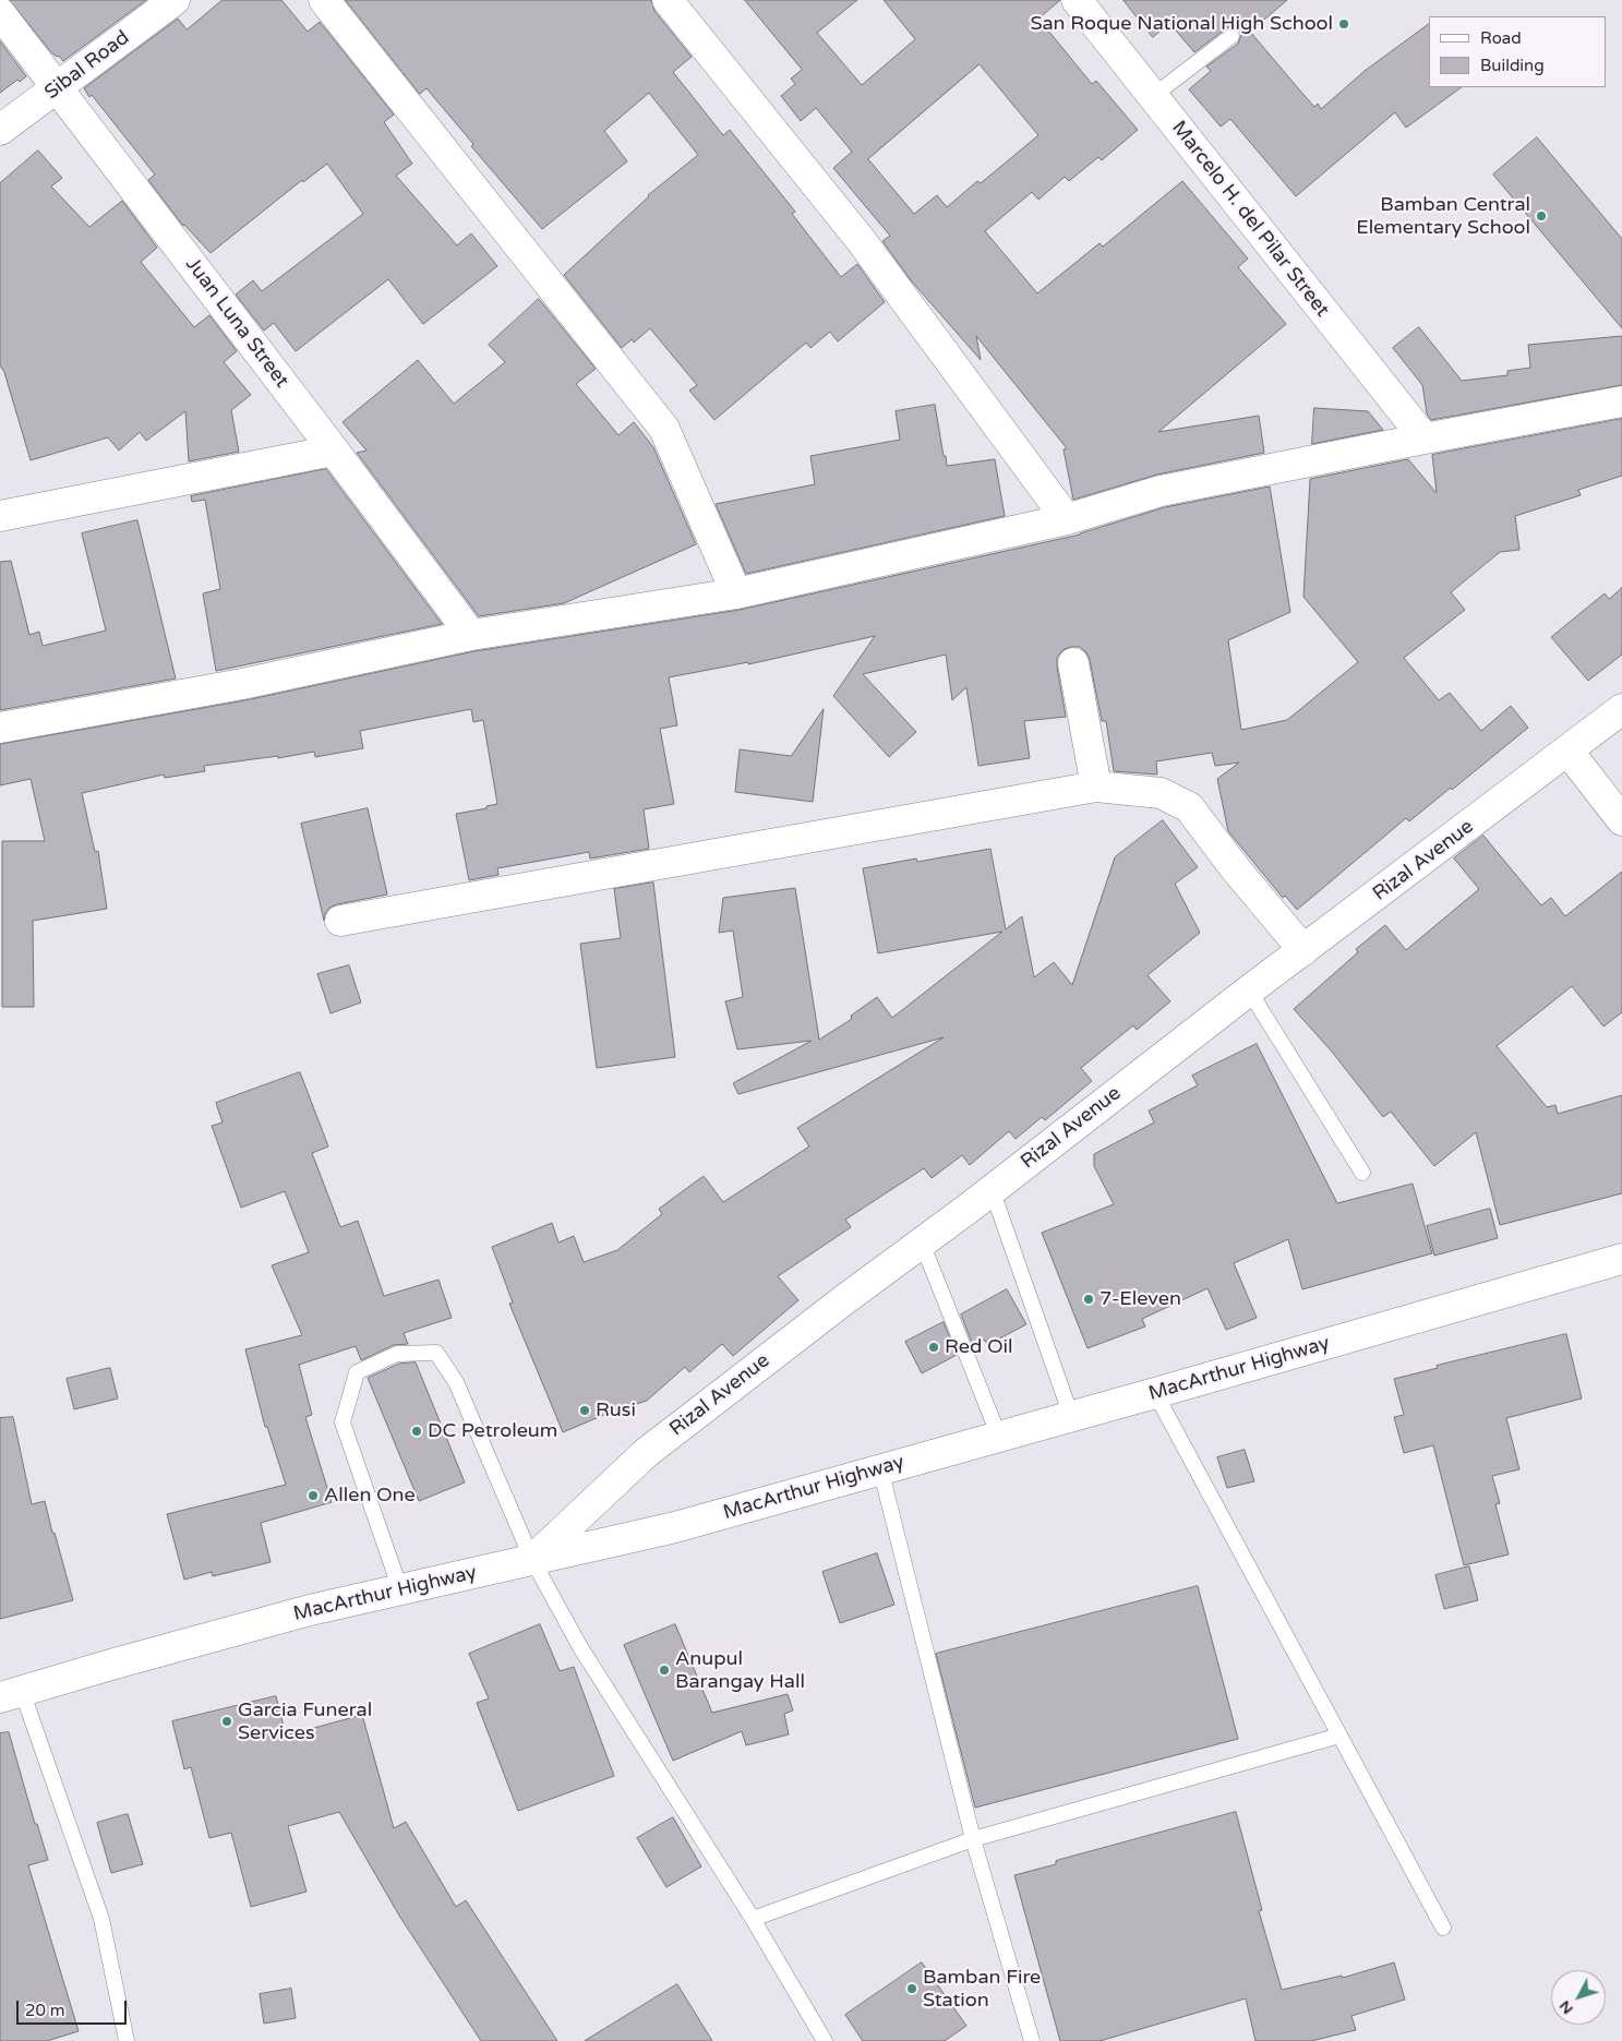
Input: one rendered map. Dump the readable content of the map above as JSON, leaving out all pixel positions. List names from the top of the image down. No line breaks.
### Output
{"streets":{"main road":["Sibal Road","Marcelo H. del Pilar Street","Juan Luna Street","Rizal Avenue","MacArthur Highway"]},"crossings":[["Sibal Road","Juan Luna Street"],["Rizal Avenue","MacArthur Highway"]],"places":["San Roque National High School","Bamban Central Elementary School","7-Eleven","Red Oil","Rusi","DC Petroleum","Allen One","Anupul Barangay Hall","Garcia Funeral Services","Bamban Fire Station"],"legend":["Road","Building"],"scale_bar":"20 m","north":"bottom left"}
